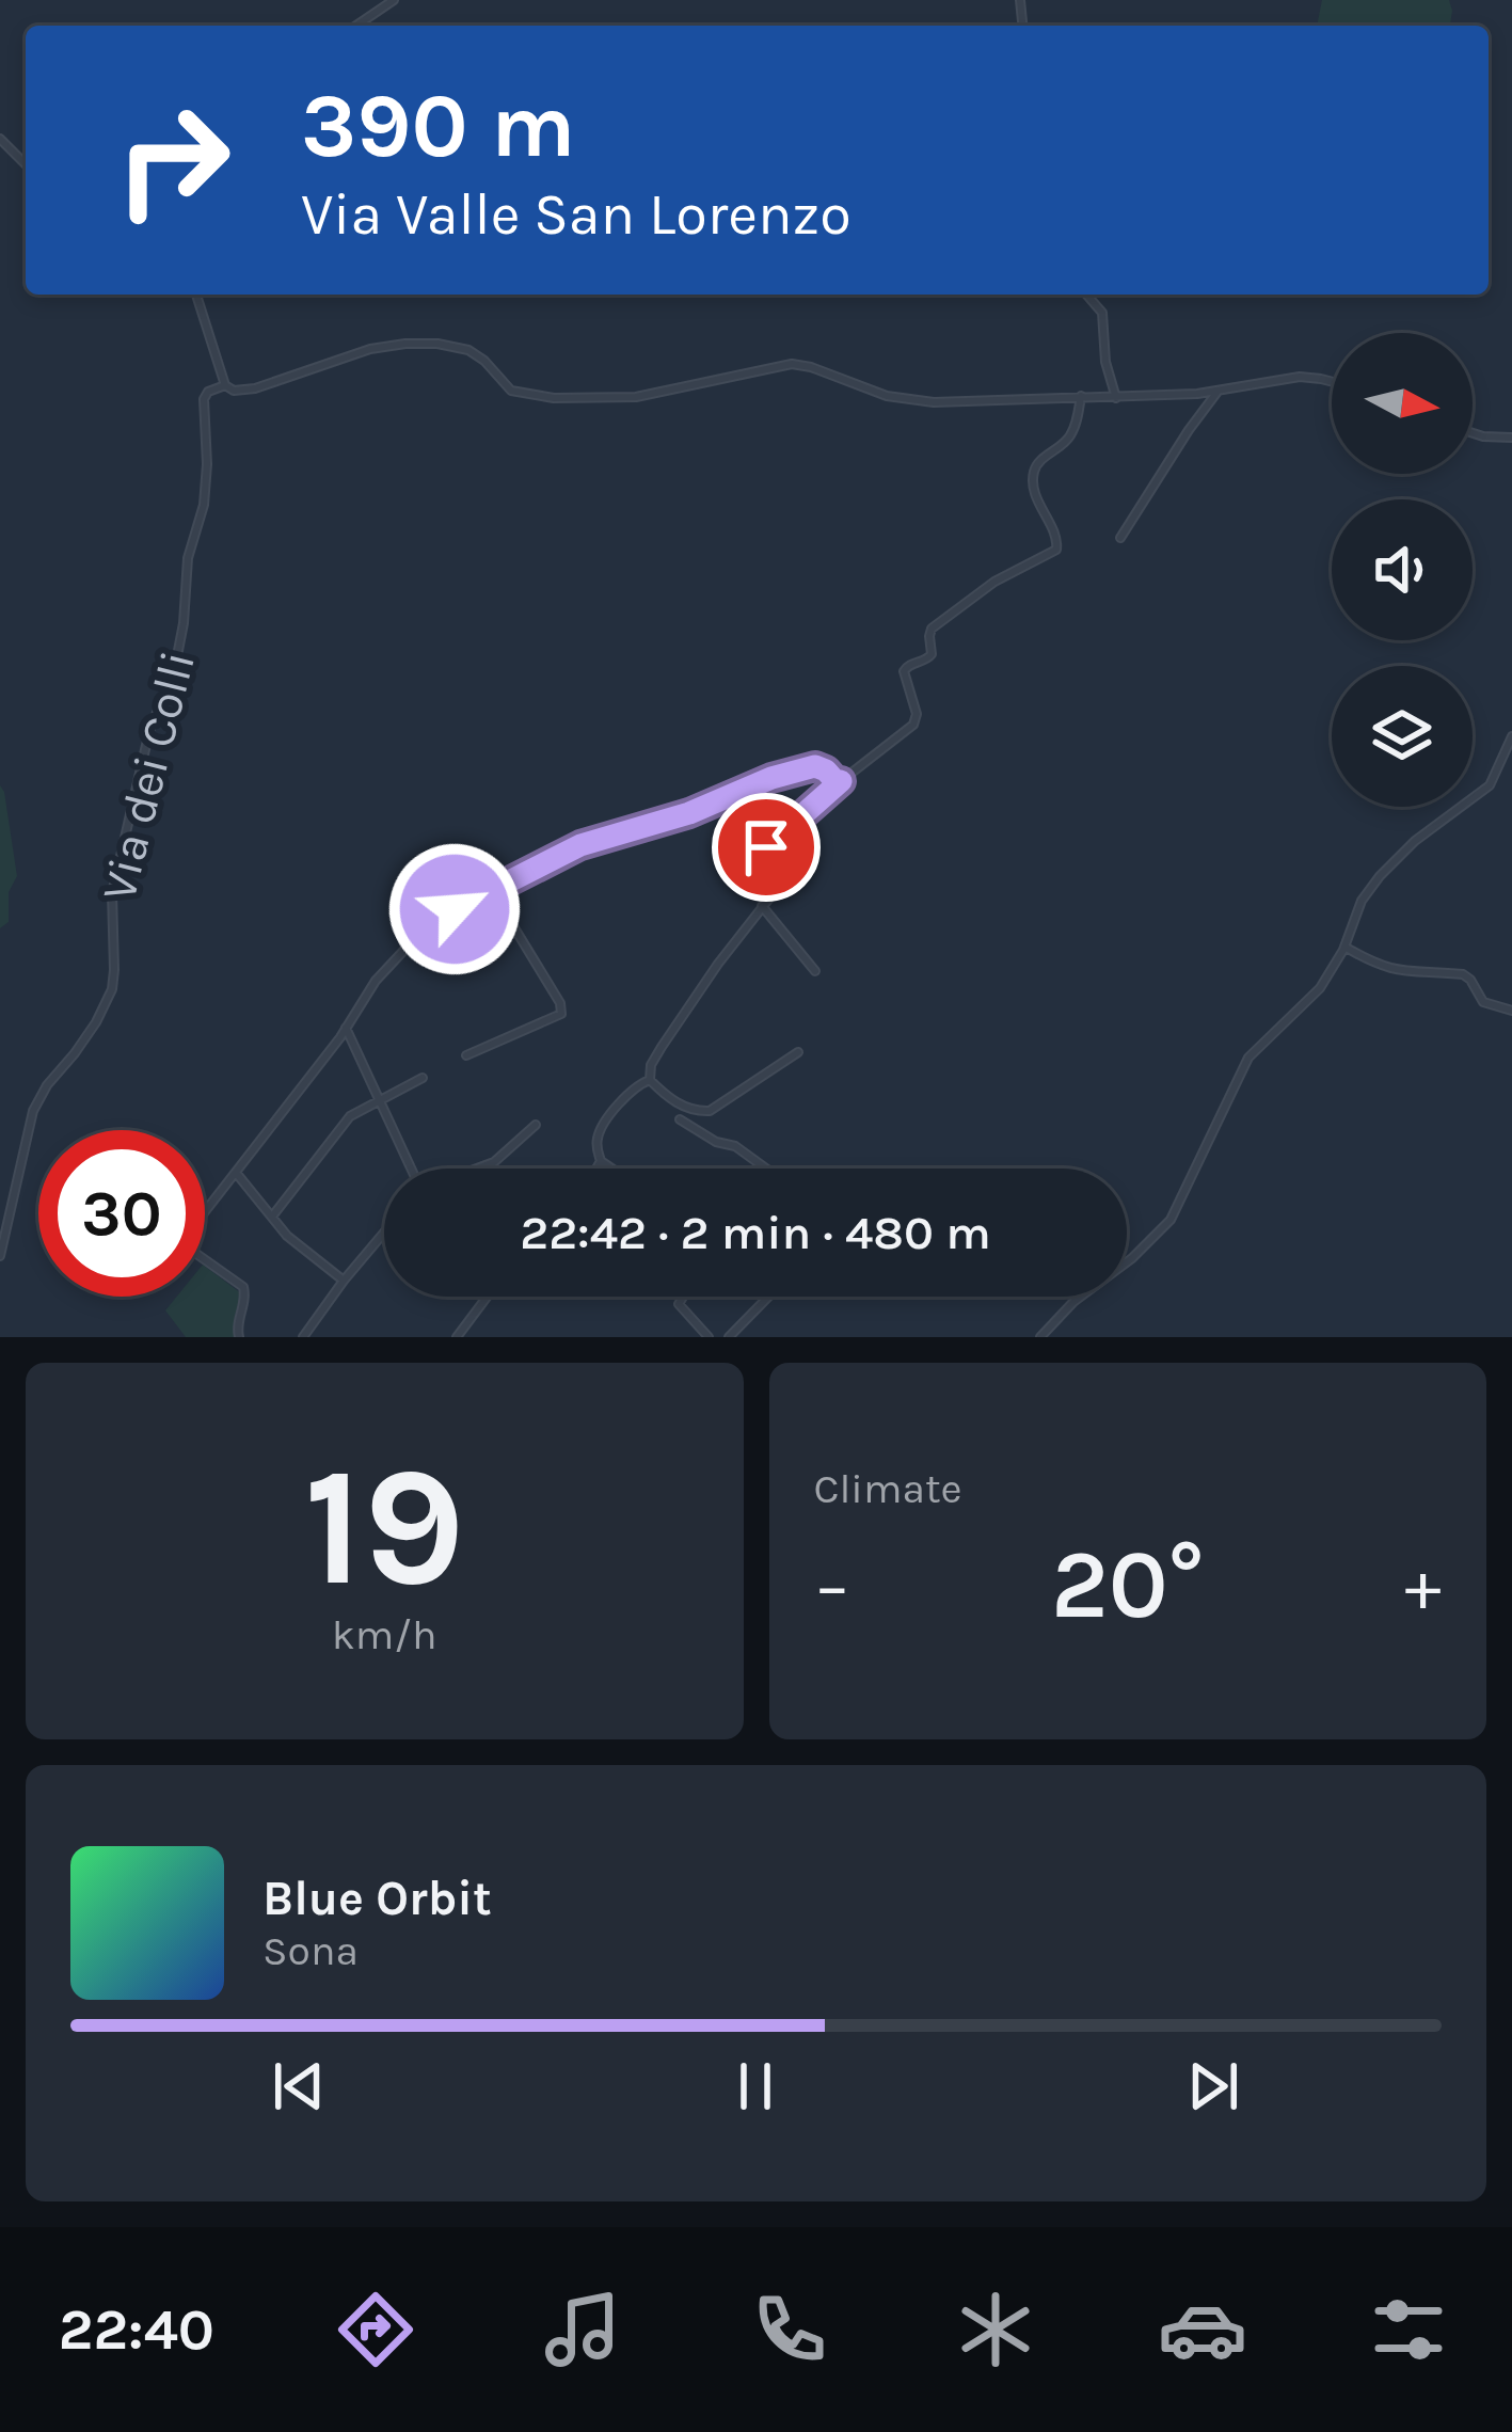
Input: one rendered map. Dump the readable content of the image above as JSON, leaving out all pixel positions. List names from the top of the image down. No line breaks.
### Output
{"streets":{"street":["Via dei Colli"]},"north":"right","page":{"turn":["390 m","Via Valle San Lorenzo"],"limit":"30","trip":"22:42 · 2 min · 480 m","tile":[["19","km/h"],"Climate"],"heat":["−","20°","+"],"song":["Blue Orbit","Sona"],"tabs":"22:40"}}
